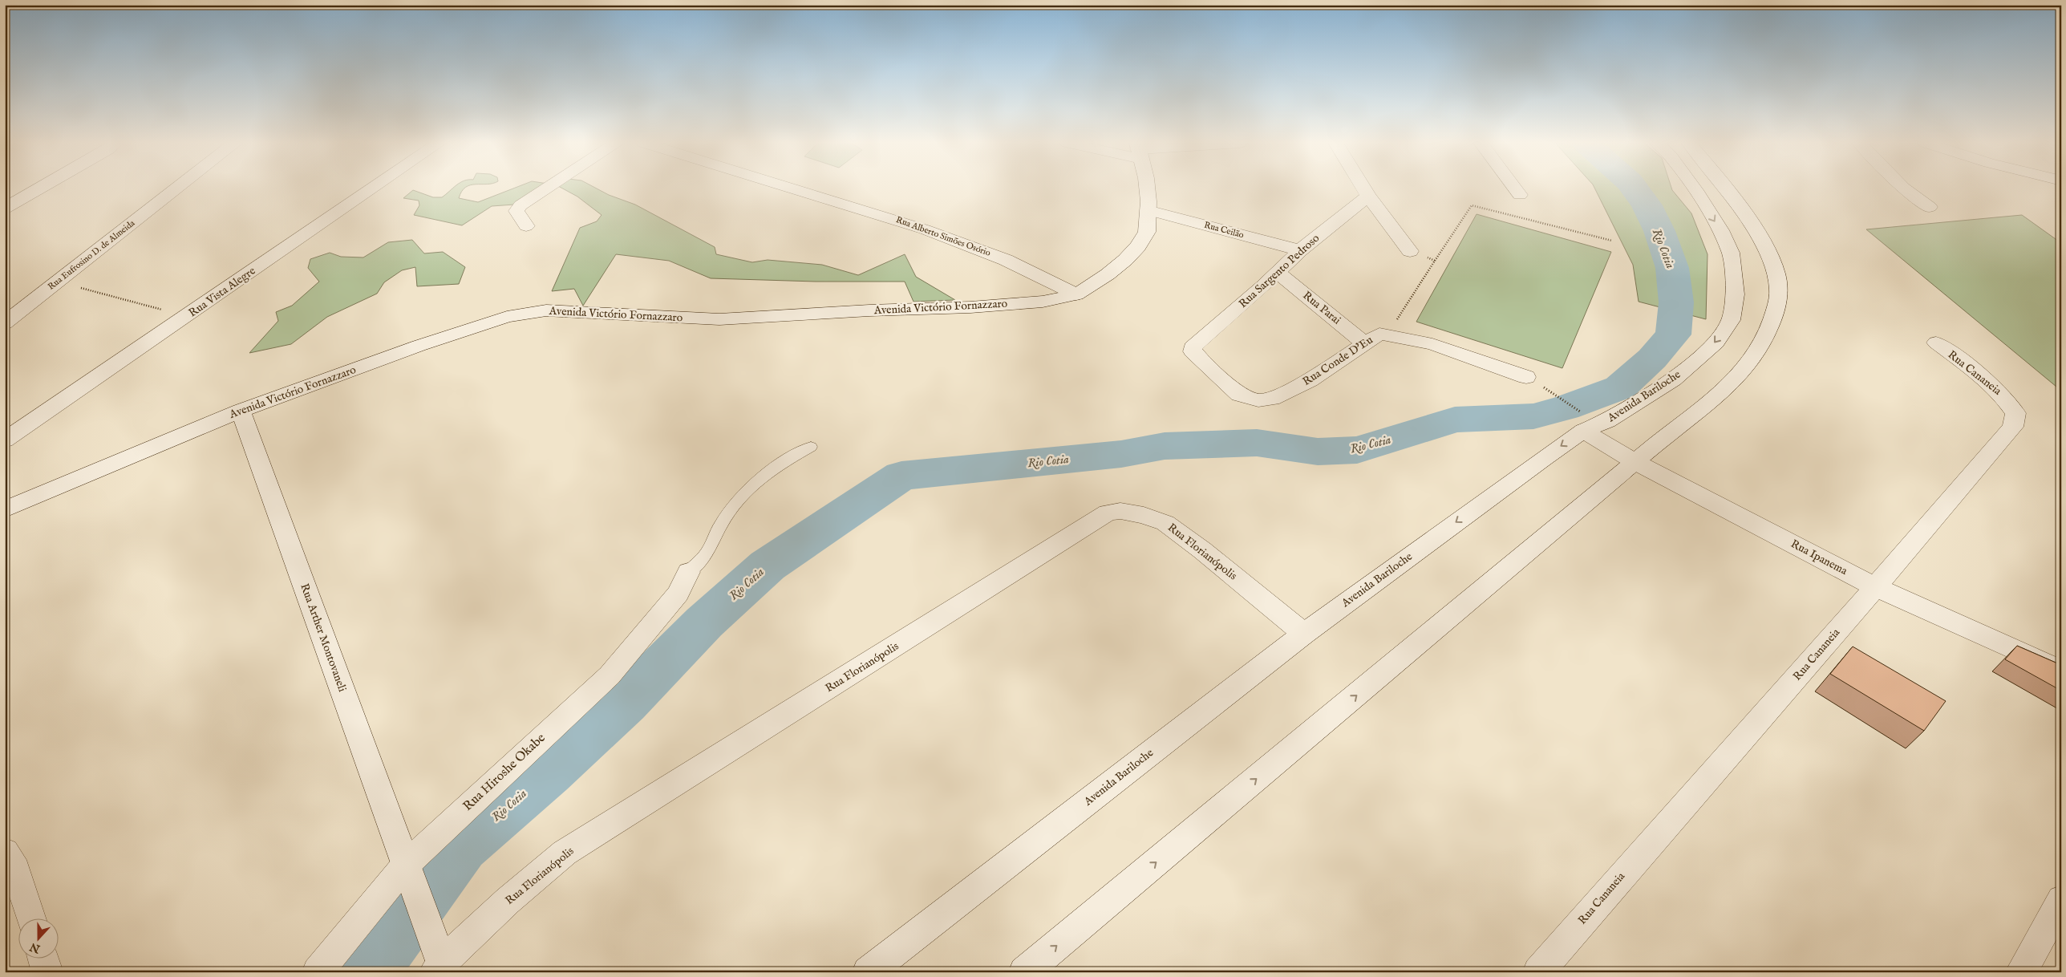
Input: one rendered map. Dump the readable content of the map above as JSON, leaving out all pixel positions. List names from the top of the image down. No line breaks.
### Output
{"streets":{"street":["Rua Ceilão","Rua Alberto Simões Osório","Rua Eufrosino D. de Almeida","Rua Sargento Pedroso","Rua Vista Alegre","Avenida Victório Fornazzaro","Rua Parai","Rua Conde D'Eu","Rua Cananeia","Avenida Bariloche","Rua Florianópolis","Rua Ipanema","Rua Arther Montovaneli","Rua Hiroshe Okabe"]},"crossings":[["Rua Ceilão","Rua Sargento Pedroso"],["Rua Ceilão","Avenida Victório Fornazzaro"],["Rua Alberto Simões Osório","Avenida Victório Fornazzaro"],["Rua Sargento Pedroso","Rua Parai"],["Rua Sargento Pedroso","Rua Conde D'Eu"],["Avenida Victório Fornazzaro","Rua Arther Montovaneli"],["Rua Parai","Rua Conde D'Eu"],["Rua Cananeia","Rua Ipanema"],["Avenida Bariloche","Rua Florianópolis"],["Avenida Bariloche","Rua Ipanema"],["Rua Florianópolis","Rua Arther Montovaneli"],["Rua Arther Montovaneli","Rua Hiroshe Okabe"]],"water":["Rio Cotia"],"north":"bottom"}
